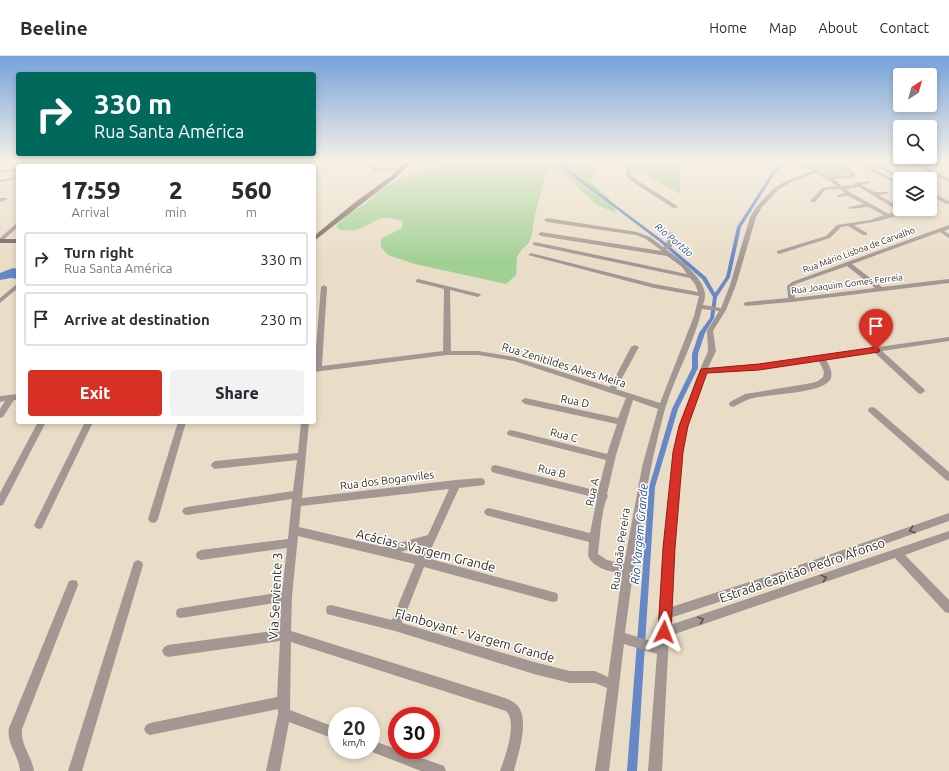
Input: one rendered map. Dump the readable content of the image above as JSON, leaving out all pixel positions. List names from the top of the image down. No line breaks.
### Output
{"streets":{"street":["Rua Mário Lisboa de Carvalho","Rua Joaquim Gomes Ferreia","Rua Zenitildes Alves Meira","Rua D","Rua C","Rua B","Rua dos Boganviles","Rua A","Rua João Pereira","Acácias - Vargem Grande","Estrada Capitão Pedro Afonso","Via Serviente 3","Flanboyant - Vargem Grande"]},"crossings":[["Rua Mário Lisboa de Carvalho","Rua Joaquim Gomes Ferreia"],["Rua Zenitildes Alves Meira","Rua A"],["Rua Zenitildes Alves Meira","Rua João Pereira"],["Rua D","Rua A"],["Rua C","Rua A"],["Rua B","Rua A"],["Rua dos Boganviles","Via Serviente 3"],["Rua A","Rua João Pereira"],["Rua João Pereira","Flanboyant - Vargem Grande"],["Acácias - Vargem Grande","Via Serviente 3"]],"water":["Rio Portão","Rio Vargem Grande"],"north":"top right","page":{"header":"Beeline","nav":["Home","Map","About","Contact"],"turn":["330 m","Rua Santa América"],"eta":["17:59","Arrival","2","min","560","m"],"list":[{"name":"Turn right","note":"Rua Santa América","value":"330 m"},{"name":"Arrive at destination","value":"230 m"}],"buttons":["Exit","Share"],"speed":"20 km/h","limit":"30"}}
